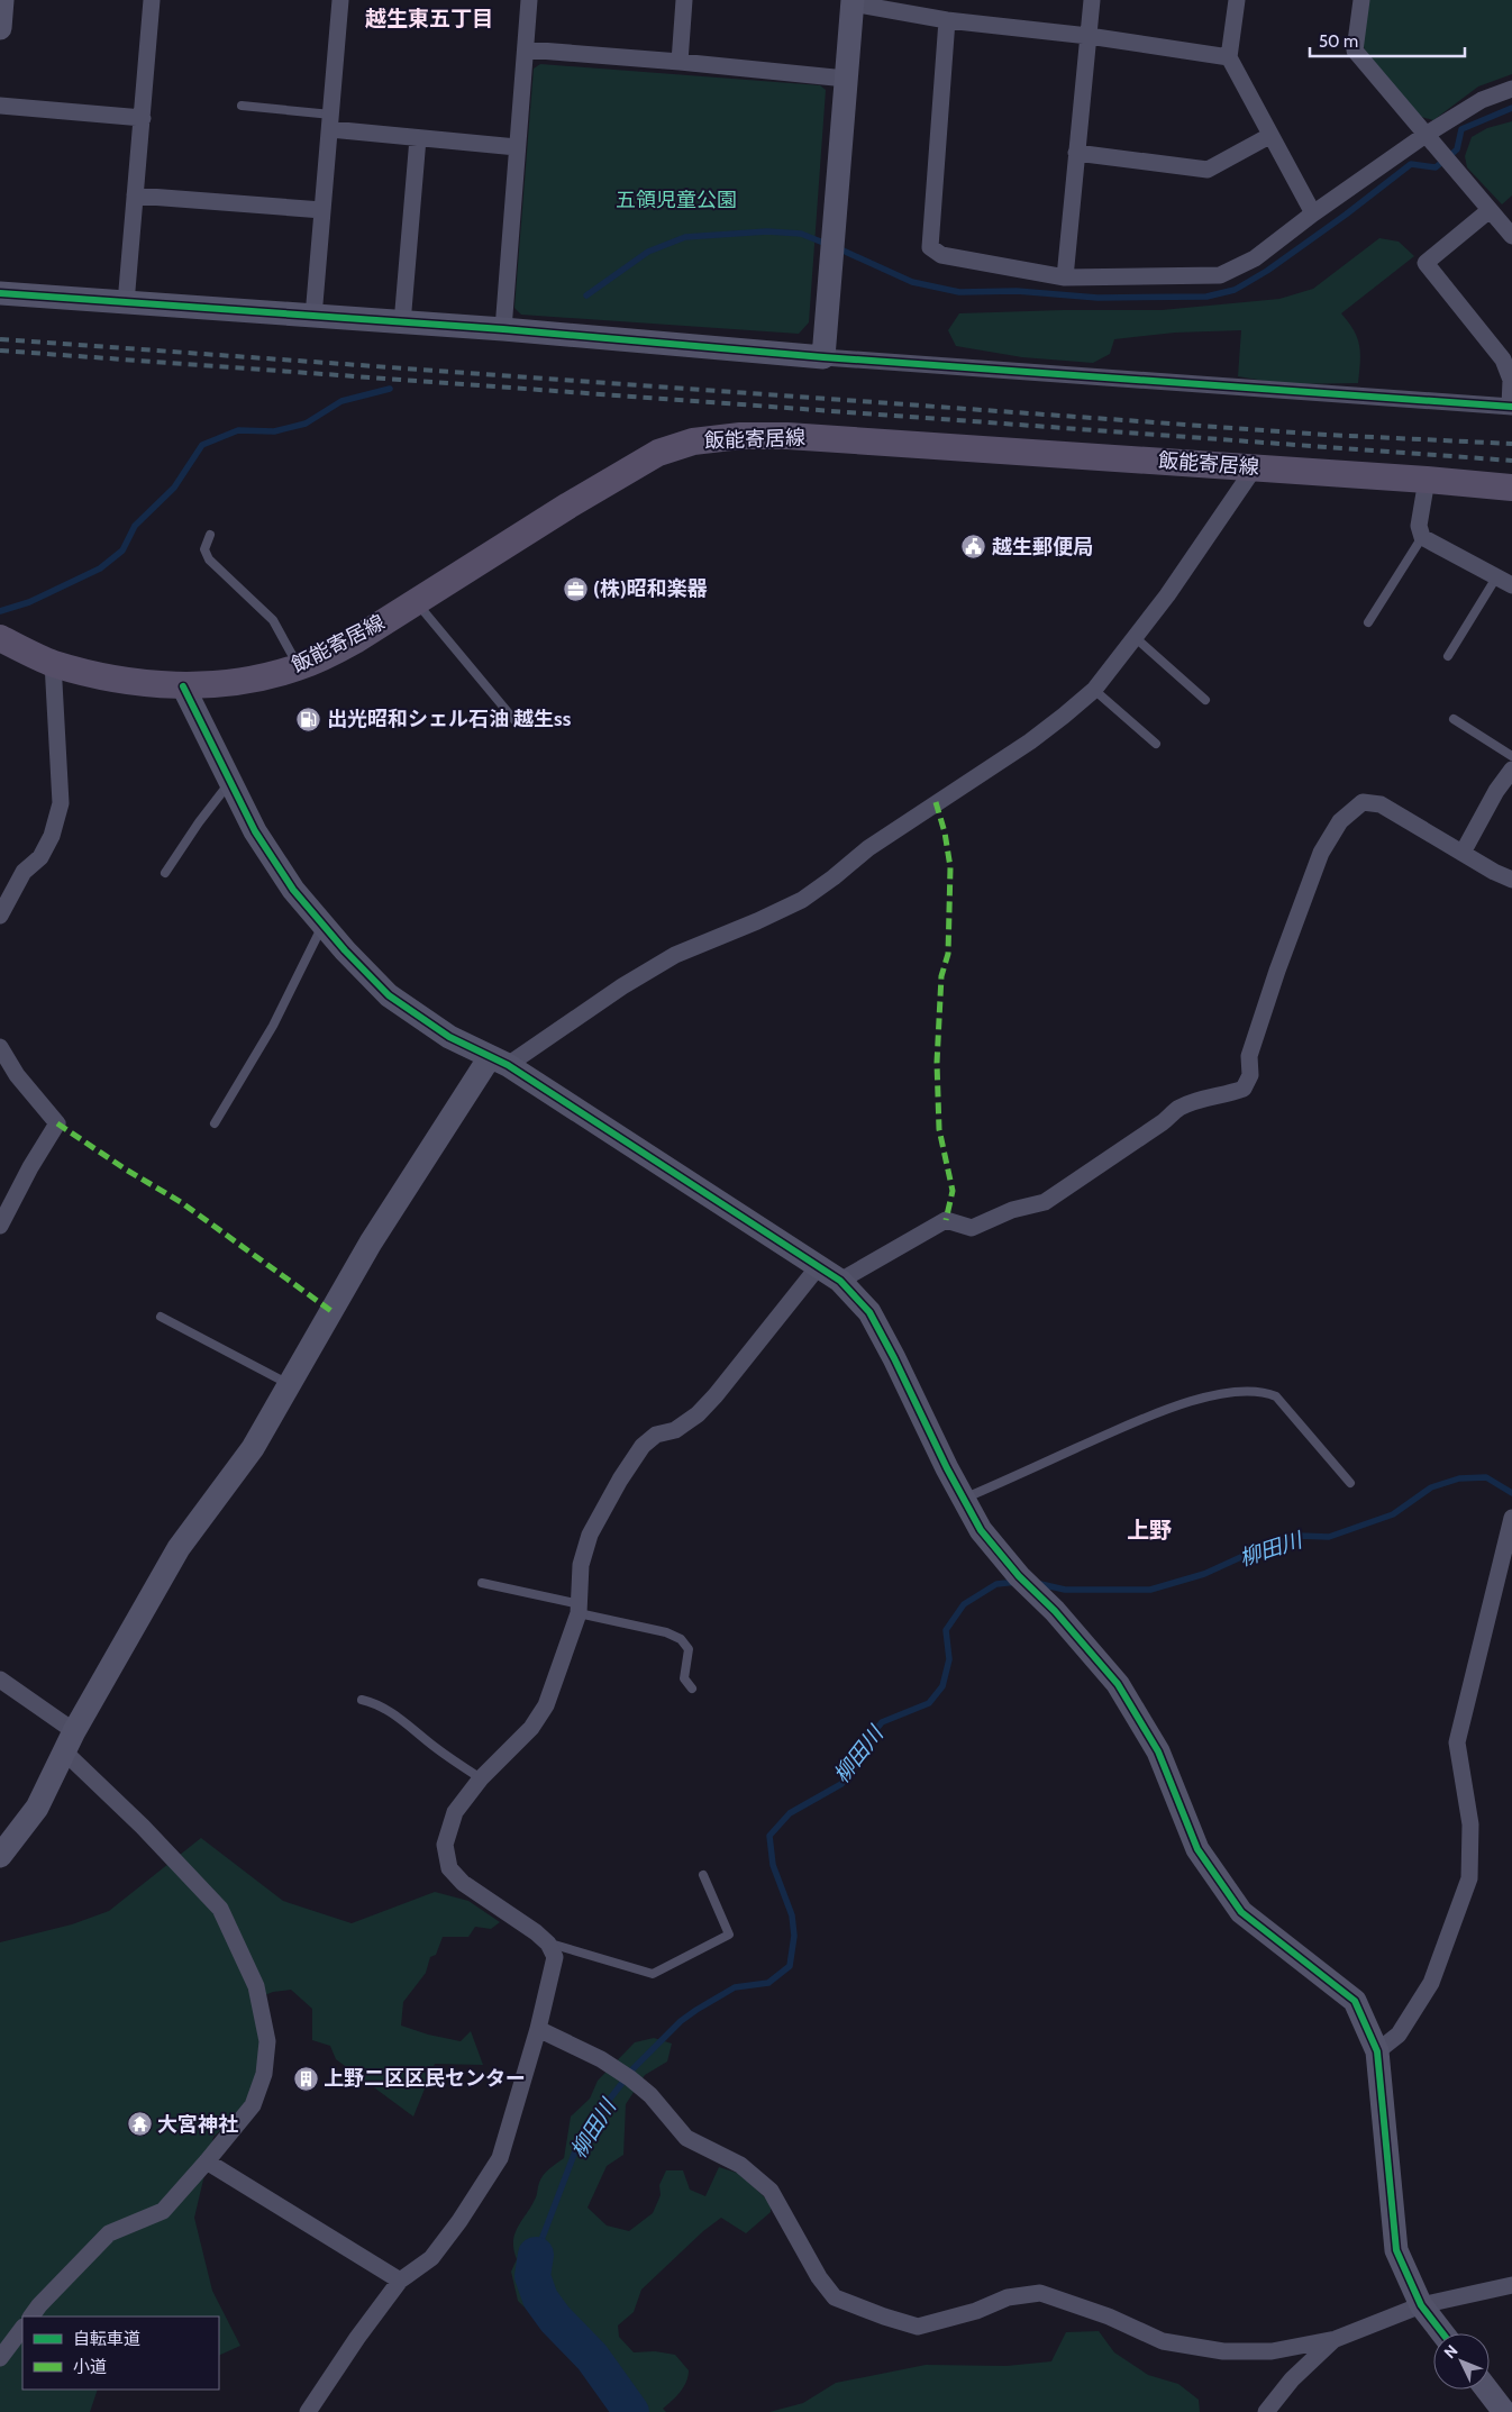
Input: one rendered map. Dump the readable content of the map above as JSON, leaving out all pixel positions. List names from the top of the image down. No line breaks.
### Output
{"streets":{"main road":["飯能寄居線"]},"districts":["越生東五丁目","上野"],"water":["柳田川"],"parks":["五領児童公園"],"places":{"public building":["越生郵便局"],"office":["(株)昭和楽器"],"fuel station":["出光昭和シェル石油 越生ss"],"building":["上野二区区民センター"],"temple":["大宮神社"]},"legend":["自転車道","小道"],"scale_bar":"50 m","north":"top left"}
